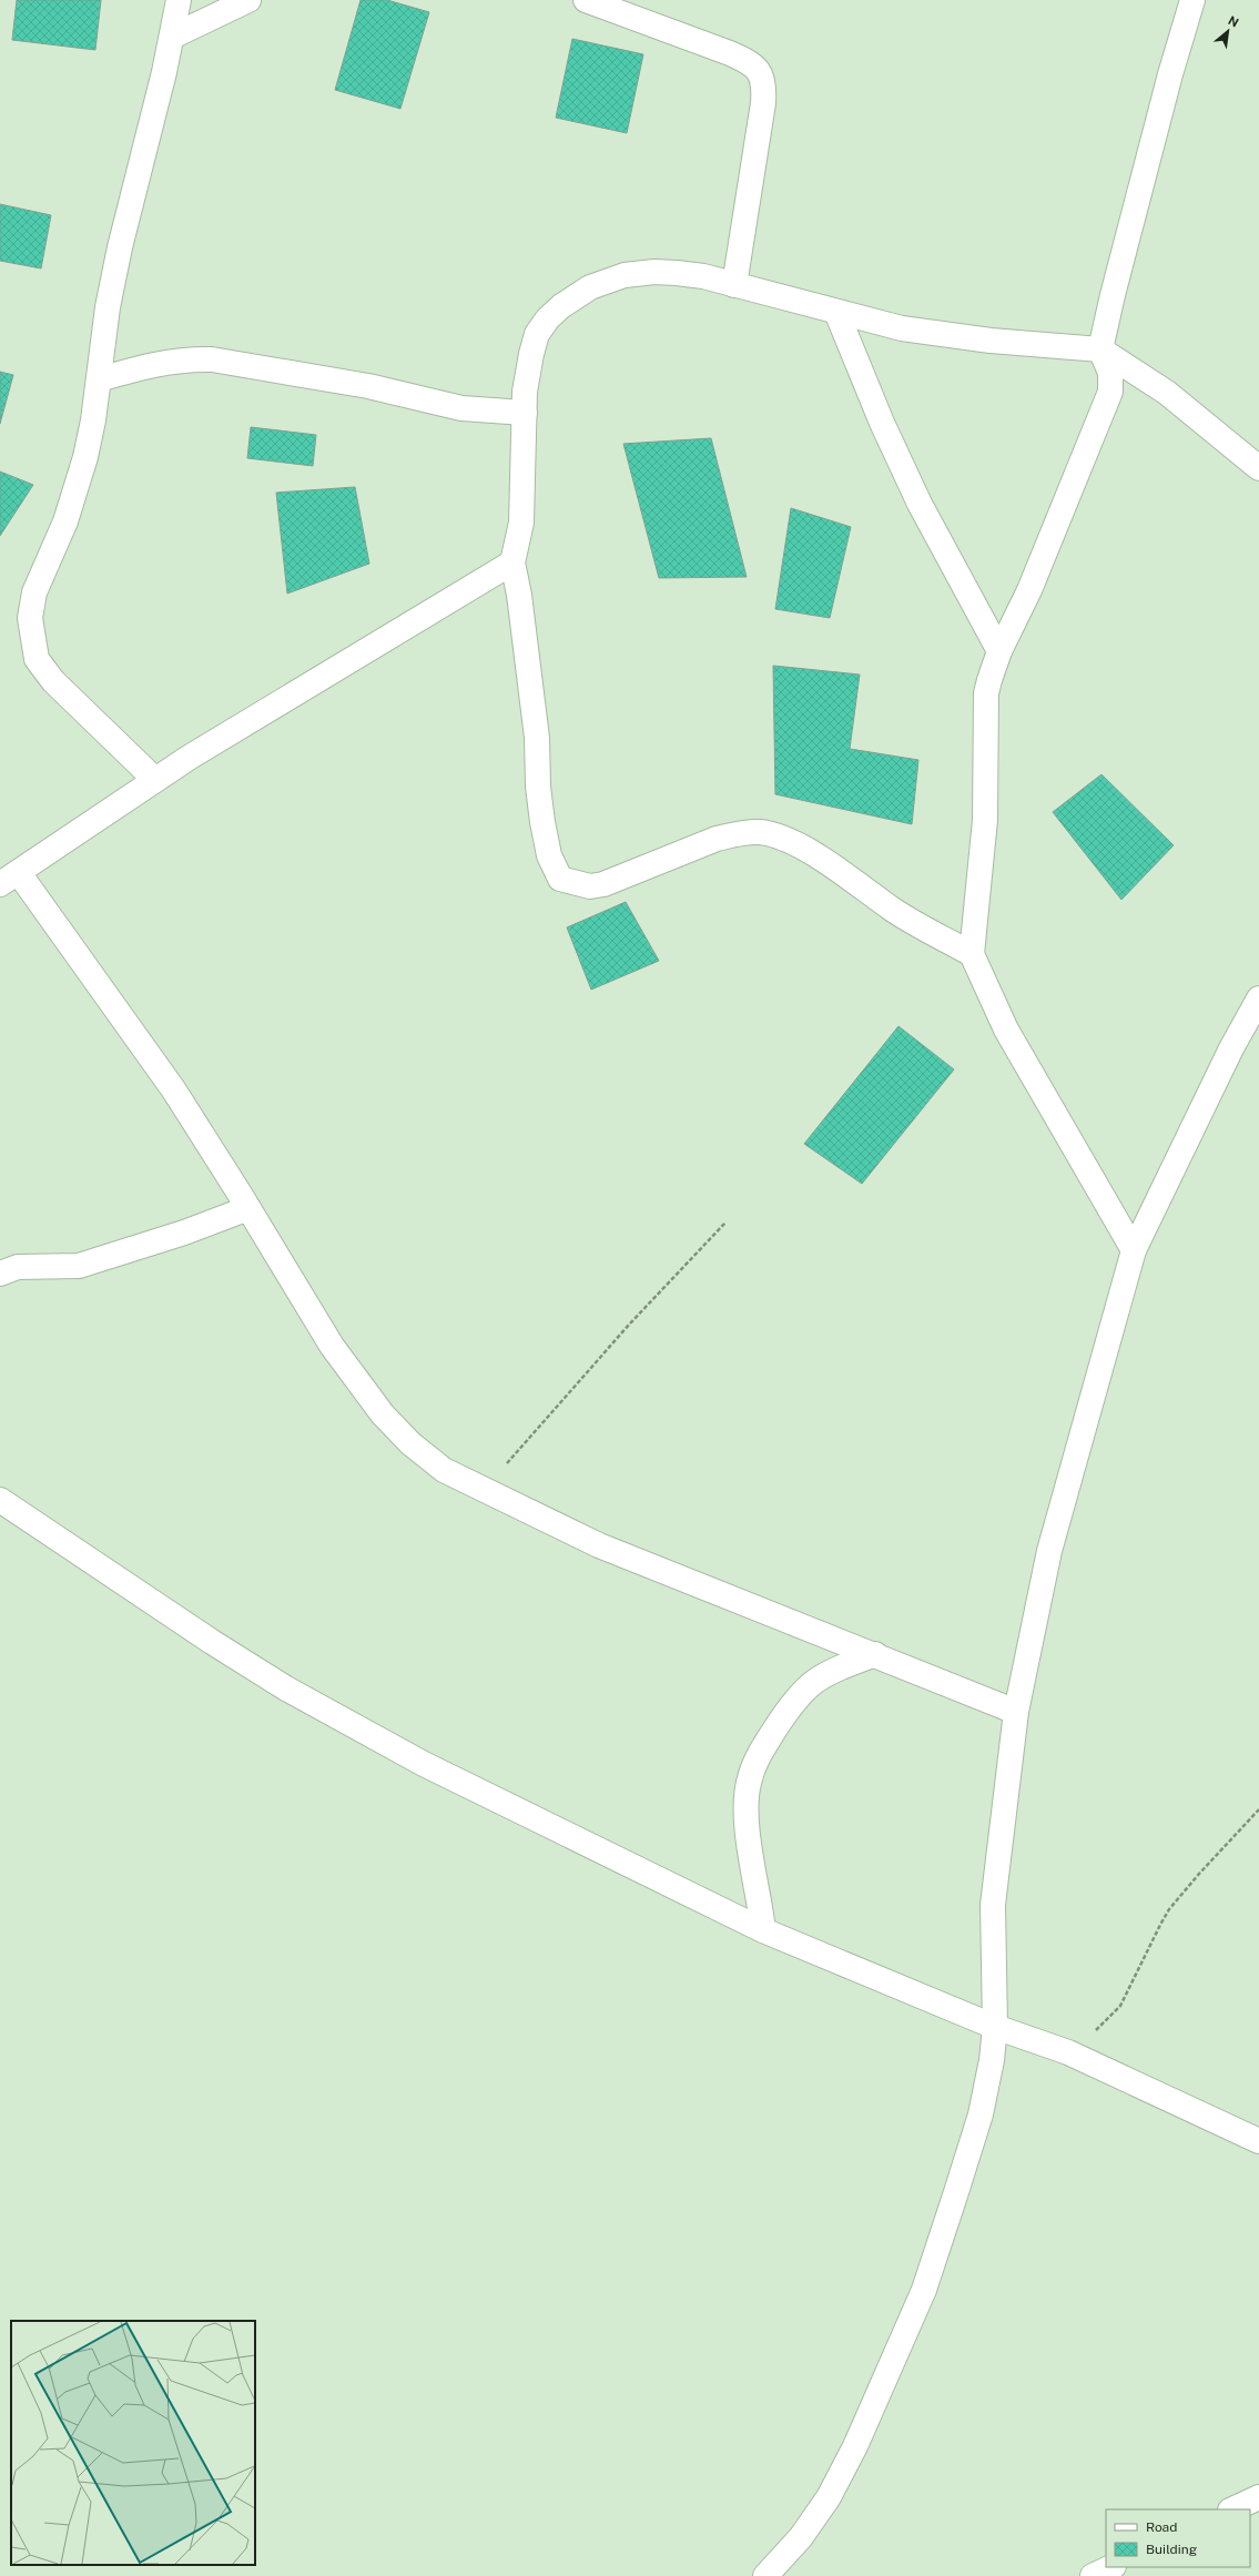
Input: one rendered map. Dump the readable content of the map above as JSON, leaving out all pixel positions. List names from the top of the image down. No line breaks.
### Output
{"legend":["Road","Building"],"north":"top right"}
